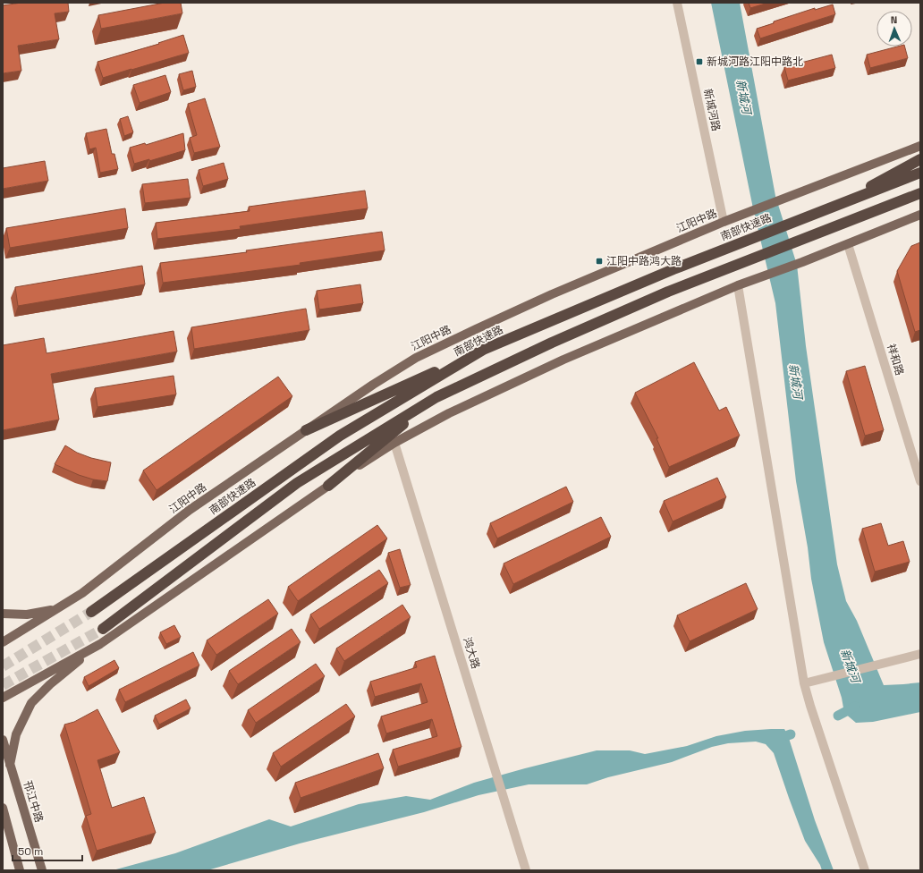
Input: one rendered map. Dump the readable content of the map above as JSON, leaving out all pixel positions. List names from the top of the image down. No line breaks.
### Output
{"streets":{"highway":["南部快速路"],"main road":["江阳中路","邗江中路"],"street":["新城河路","祥和路","鸿大路"]},"crossings":[["新城河路","江阳中路"]],"water":["新城河"],"places":{"transit":["新城河路江阳中路北","江阳中路鸿大路"]},"scale_bar":"50 m","north":"top"}
